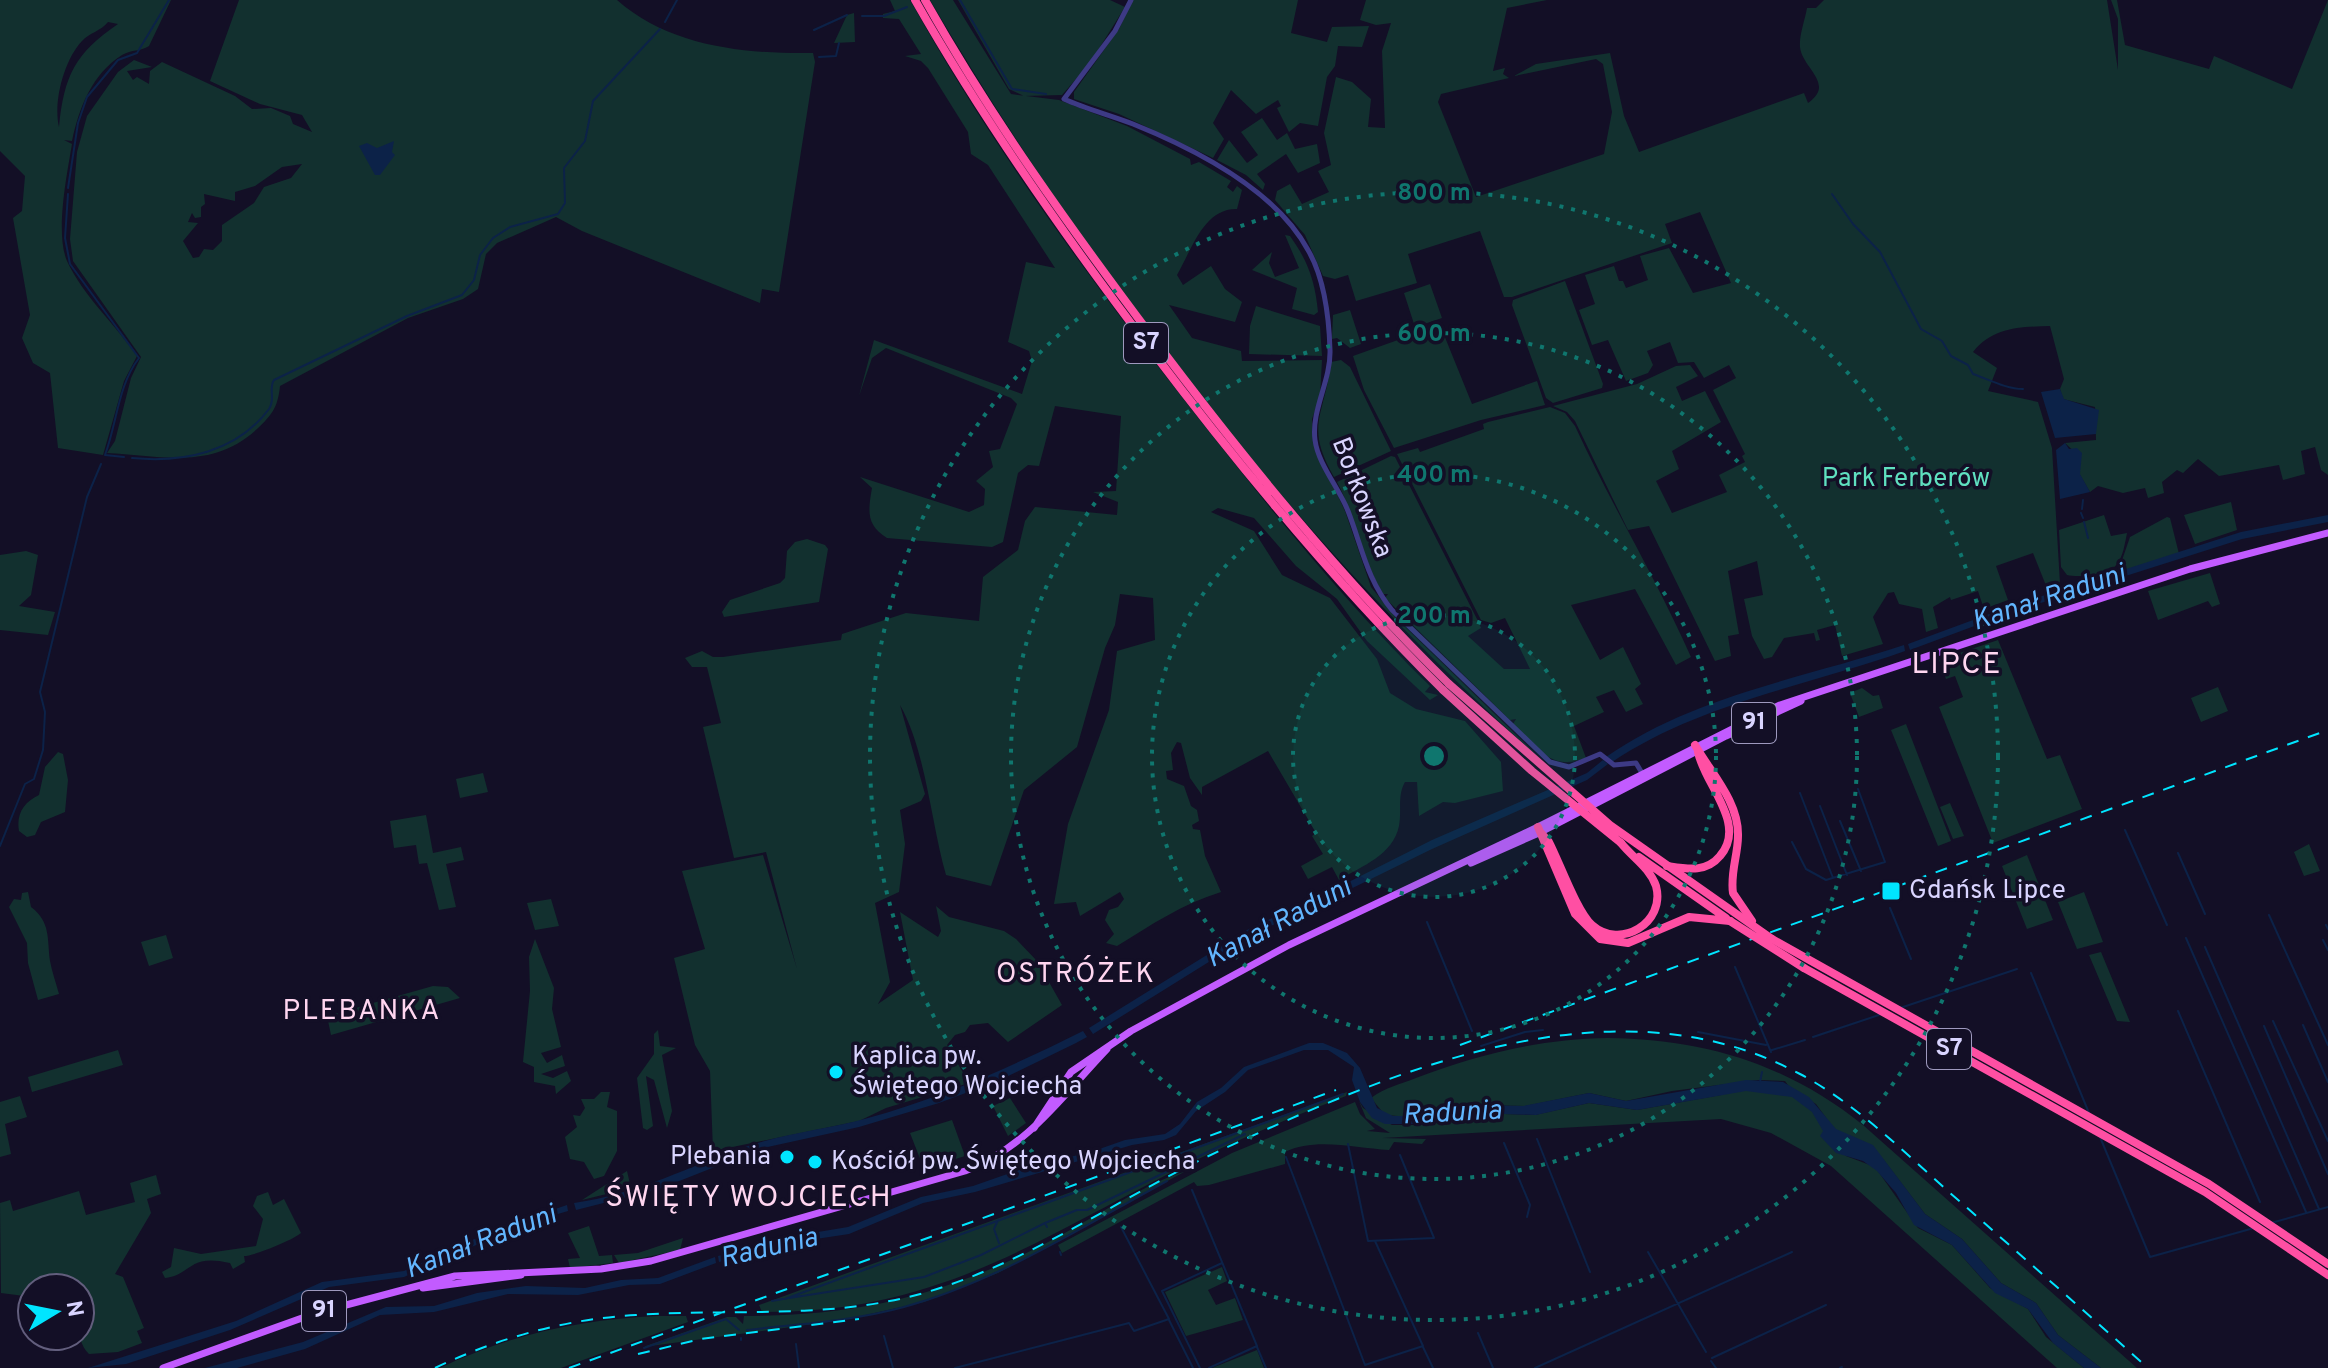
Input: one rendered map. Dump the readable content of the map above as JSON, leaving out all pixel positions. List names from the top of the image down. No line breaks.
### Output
{"streets":{"highway":["S7"],"main road":["91"],"street":["Borkowska"]},"crossings":[["Borkowska","91"]],"districts":["LIPCE","OSTRÓŻEK","PLEBANKA","ŚWIĘTY WOJCIECH"],"water":["Kanał Raduni","Radunia"],"parks":["Park Ferberów"],"places":{"transit":["Gdańsk Lipce"],"other":["Kaplica pw. Świętego Wojciecha","Plebania","Kościół pw. Świętego Wojciecha"]},"north":"right","rings":["800 m","600 m","400 m","200 m"]}
